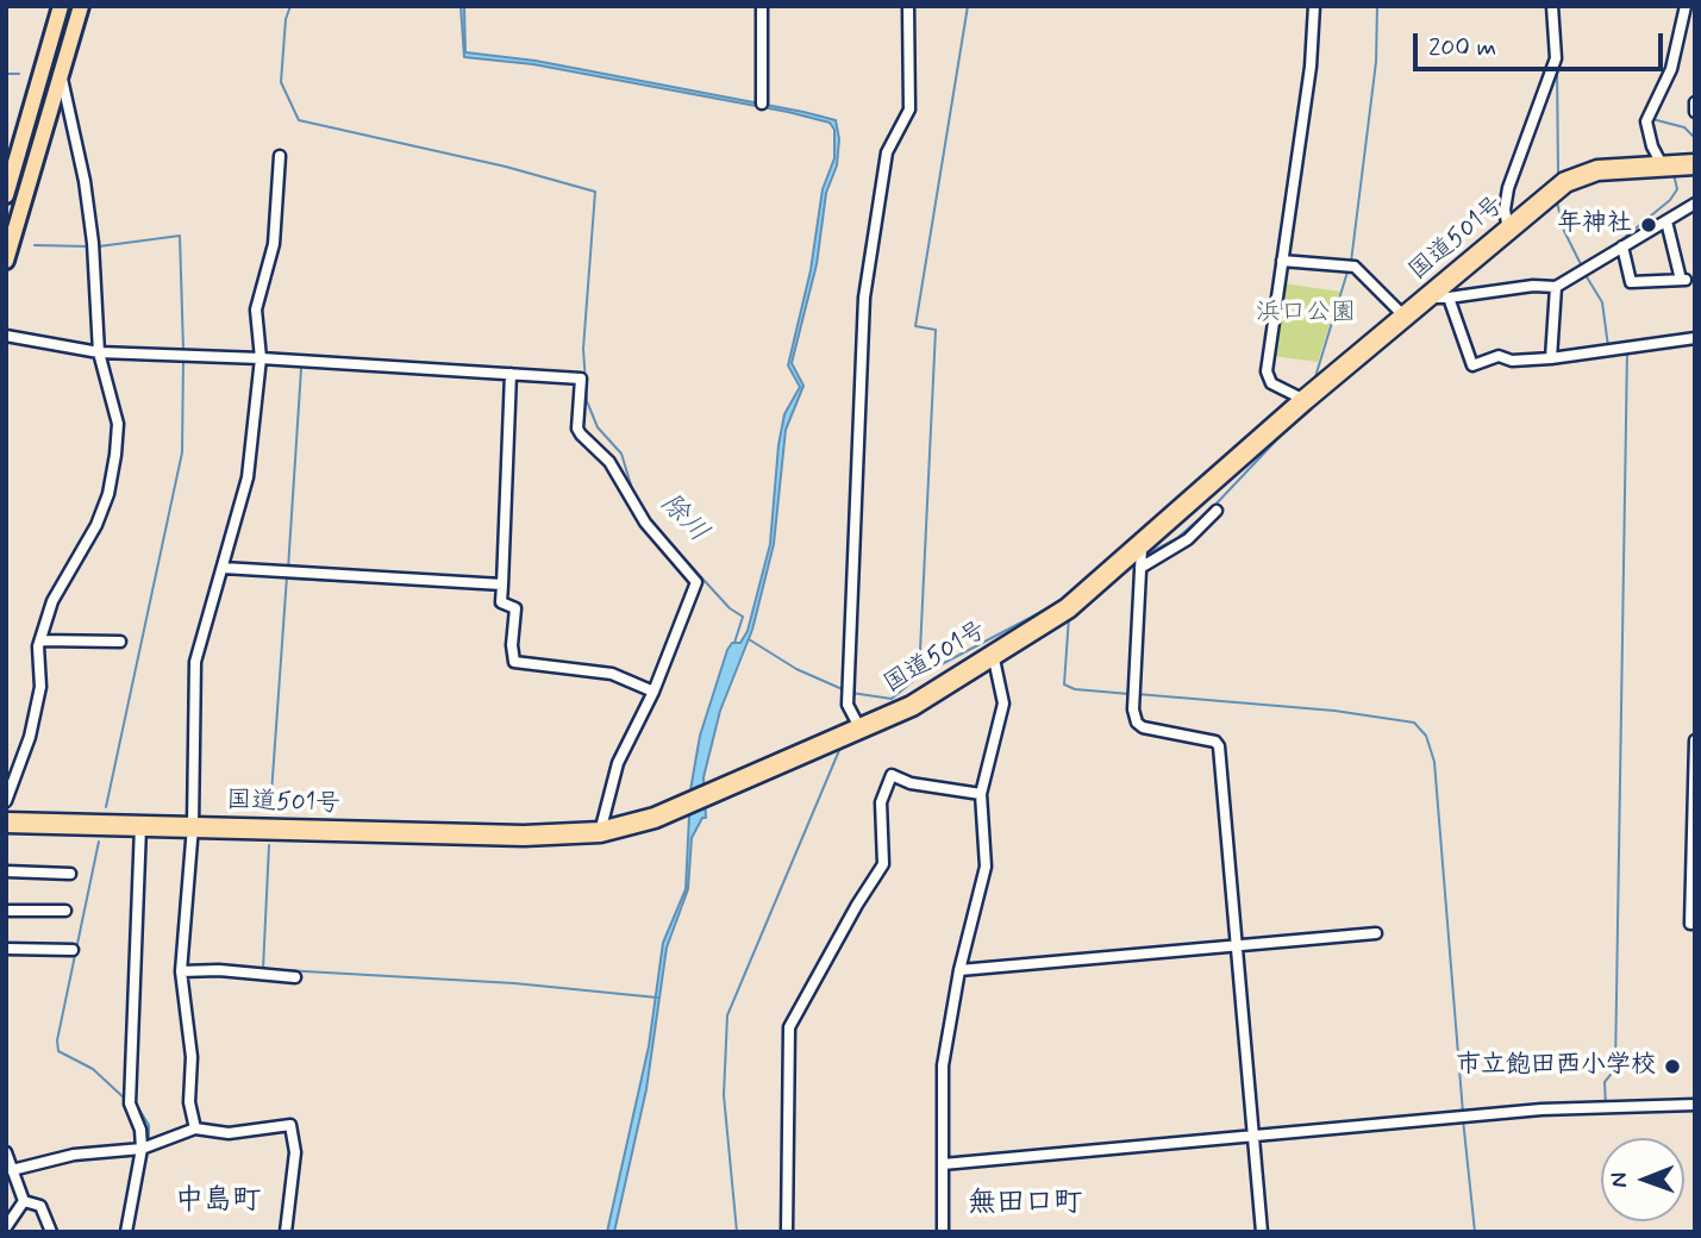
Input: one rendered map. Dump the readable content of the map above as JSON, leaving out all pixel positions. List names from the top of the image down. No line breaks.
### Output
{"streets":{"highway":["国道501号"]},"districts":["中島町","無田口町"],"water":["除川"],"parks":["浜口公園"],"places":["年神社","市立飽田西小学校"],"scale_bar":"200 m","north":"left"}
